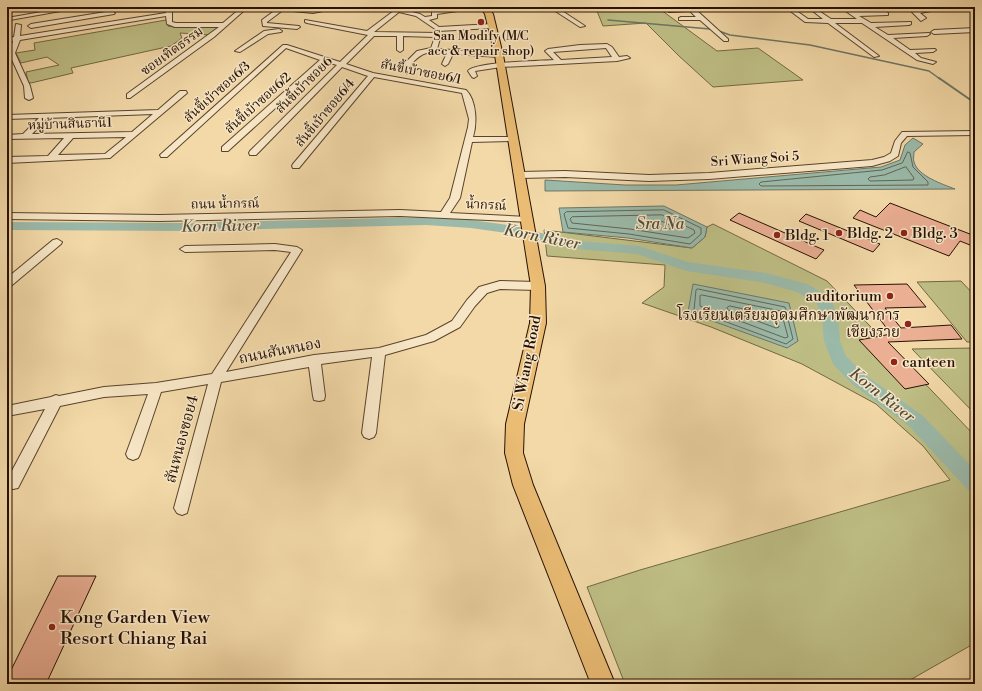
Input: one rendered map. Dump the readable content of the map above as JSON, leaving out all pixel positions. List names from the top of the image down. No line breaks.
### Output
{"streets":{"main road":["Si Wiang Road"],"street":["ซอยเทิดธรรม","สันขี้เบ้าซอย6/1","สันขี้เบ้าซอย6","สันขี้เบ้าซอย6/3","สันขี้เบ้าซอย6/2","สันขี้เบ้าซอย6/4","หมู่บ้านสินธานี1","Sri Wiang Soi 5","ถนน น้ำกรณ์","น้ำกรณ์","ถนนสันหนอง","สันหนองซอย4"]},"crossings":[["สันขี้เบ้าซอย6/1","สันขี้เบ้าซอย6"],["สันขี้เบ้าซอย6/1","สันขี้เบ้าซอย6/3"],["สันขี้เบ้าซอย6/1","สันขี้เบ้าซอย6/2"],["สันขี้เบ้าซอย6/1","สันขี้เบ้าซอย6/4"],["สันขี้เบ้าซอย6/1","ถนน น้ำกรณ์"],["สันขี้เบ้าซอย6/1","น้ำกรณ์"],["Sri Wiang Soi 5","Si Wiang Road"],["ถนน น้ำกรณ์","น้ำกรณ์"],["น้ำกรณ์","Si Wiang Road"],["ถนนสันหนอง","Si Wiang Road"],["ถนนสันหนอง","สันหนองซอย4"]],"water":["Sra Na","Korn River"],"places":["San Modify (M/C acc & repair shop)","Bldg. 2","Bldg. 3","Bldg. 1","auditorium","โรงเรียนเตรียมอุดมศึกษาพัฒนาการ เชียงราย","canteen","Kong Garden View Resort Chiang Rai"]}
